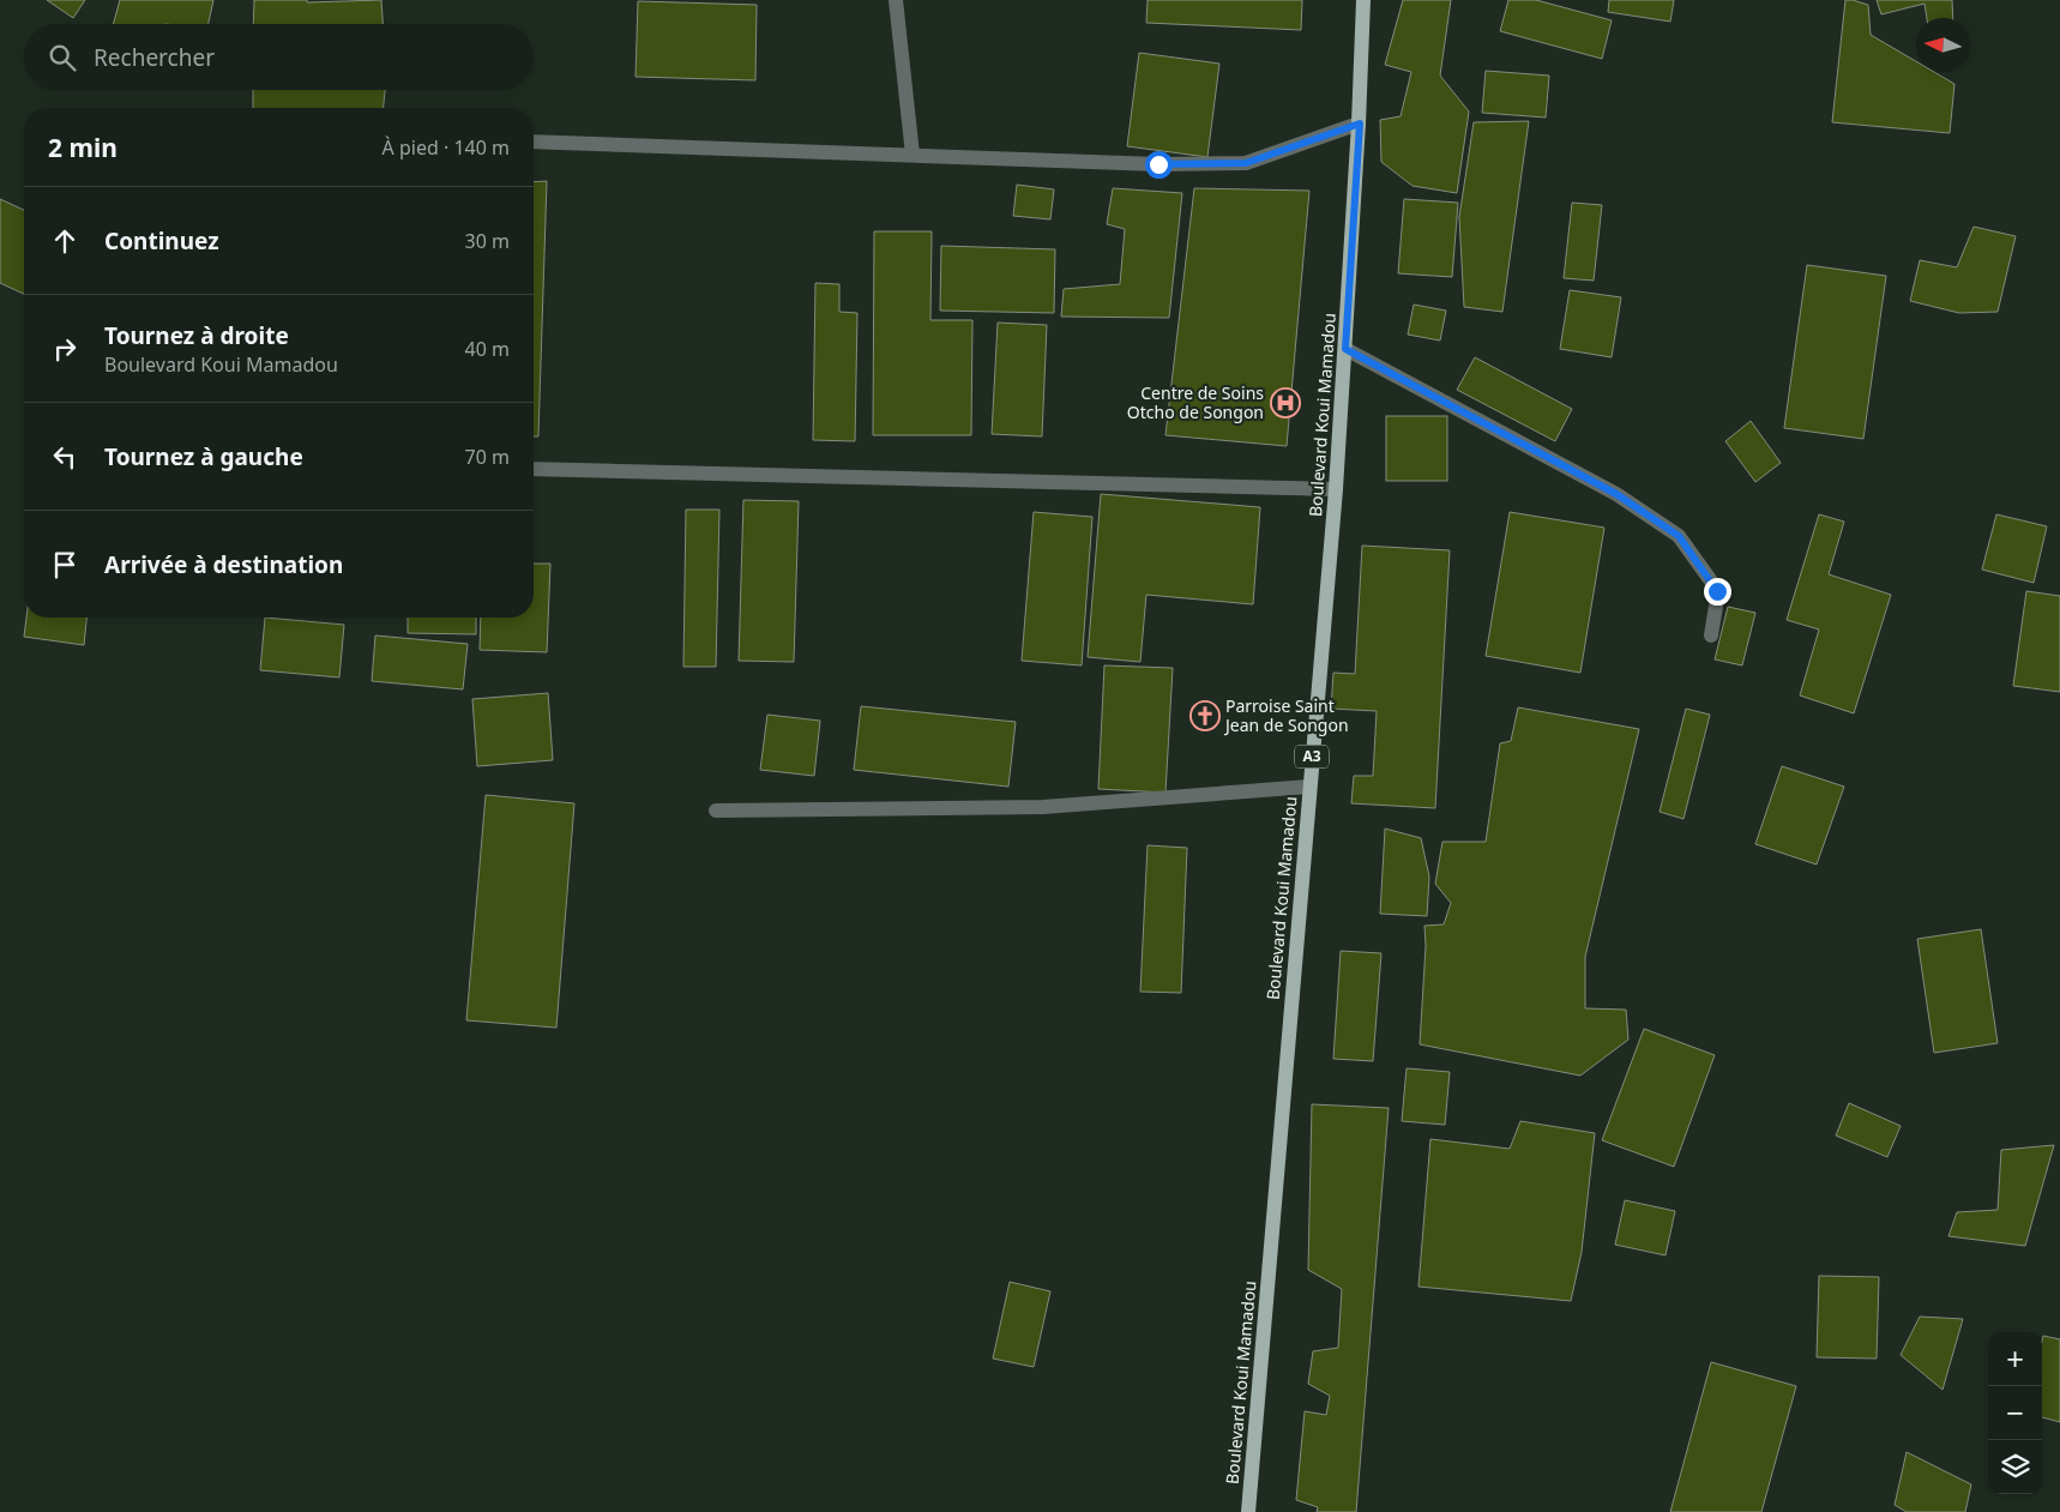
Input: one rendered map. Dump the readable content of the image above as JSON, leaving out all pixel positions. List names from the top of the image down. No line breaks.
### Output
{"streets":{"main road":["Boulevard Koui Mamadou","A3"]},"places":{"hospital":["Centre de Soins Otcho de Songon"],"church":["Parroise Saint Jean de Songon"]},"north":"left","page":{"search":"Rechercher","heading":["2 min","À pied · 140 m"],"list":[["Continuez","30 m"],["Tournez à droite","Boulevard Koui Mamadou","40 m"],["Tournez à gauche","70 m"],"Arrivée à destination"],"map_buttons":["+","−"]}}
